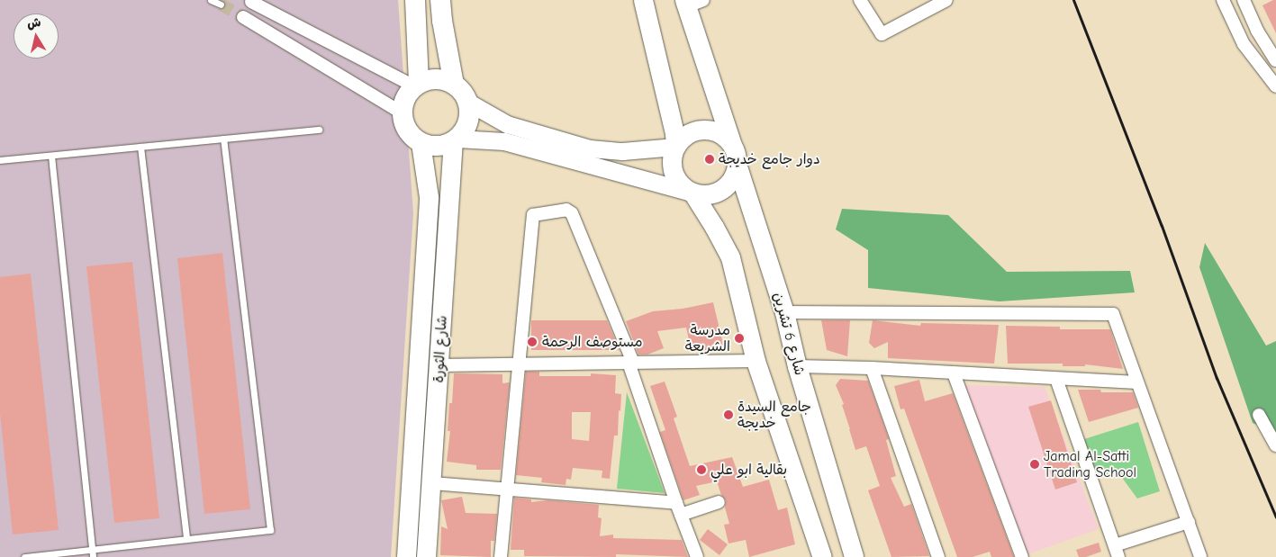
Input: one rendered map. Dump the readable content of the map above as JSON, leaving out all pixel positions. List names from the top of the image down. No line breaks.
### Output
{"streets":{"main road":["شارع 6 تشرين","شارع الثورة"]},"places":["دوار جامع خديجة","مدرسة الشريعة","مستوصف الرحمة","جامع السيدة خديجة","Jamal Al-Satti Trading School","بقالية ابو علي"],"north":"top"}
